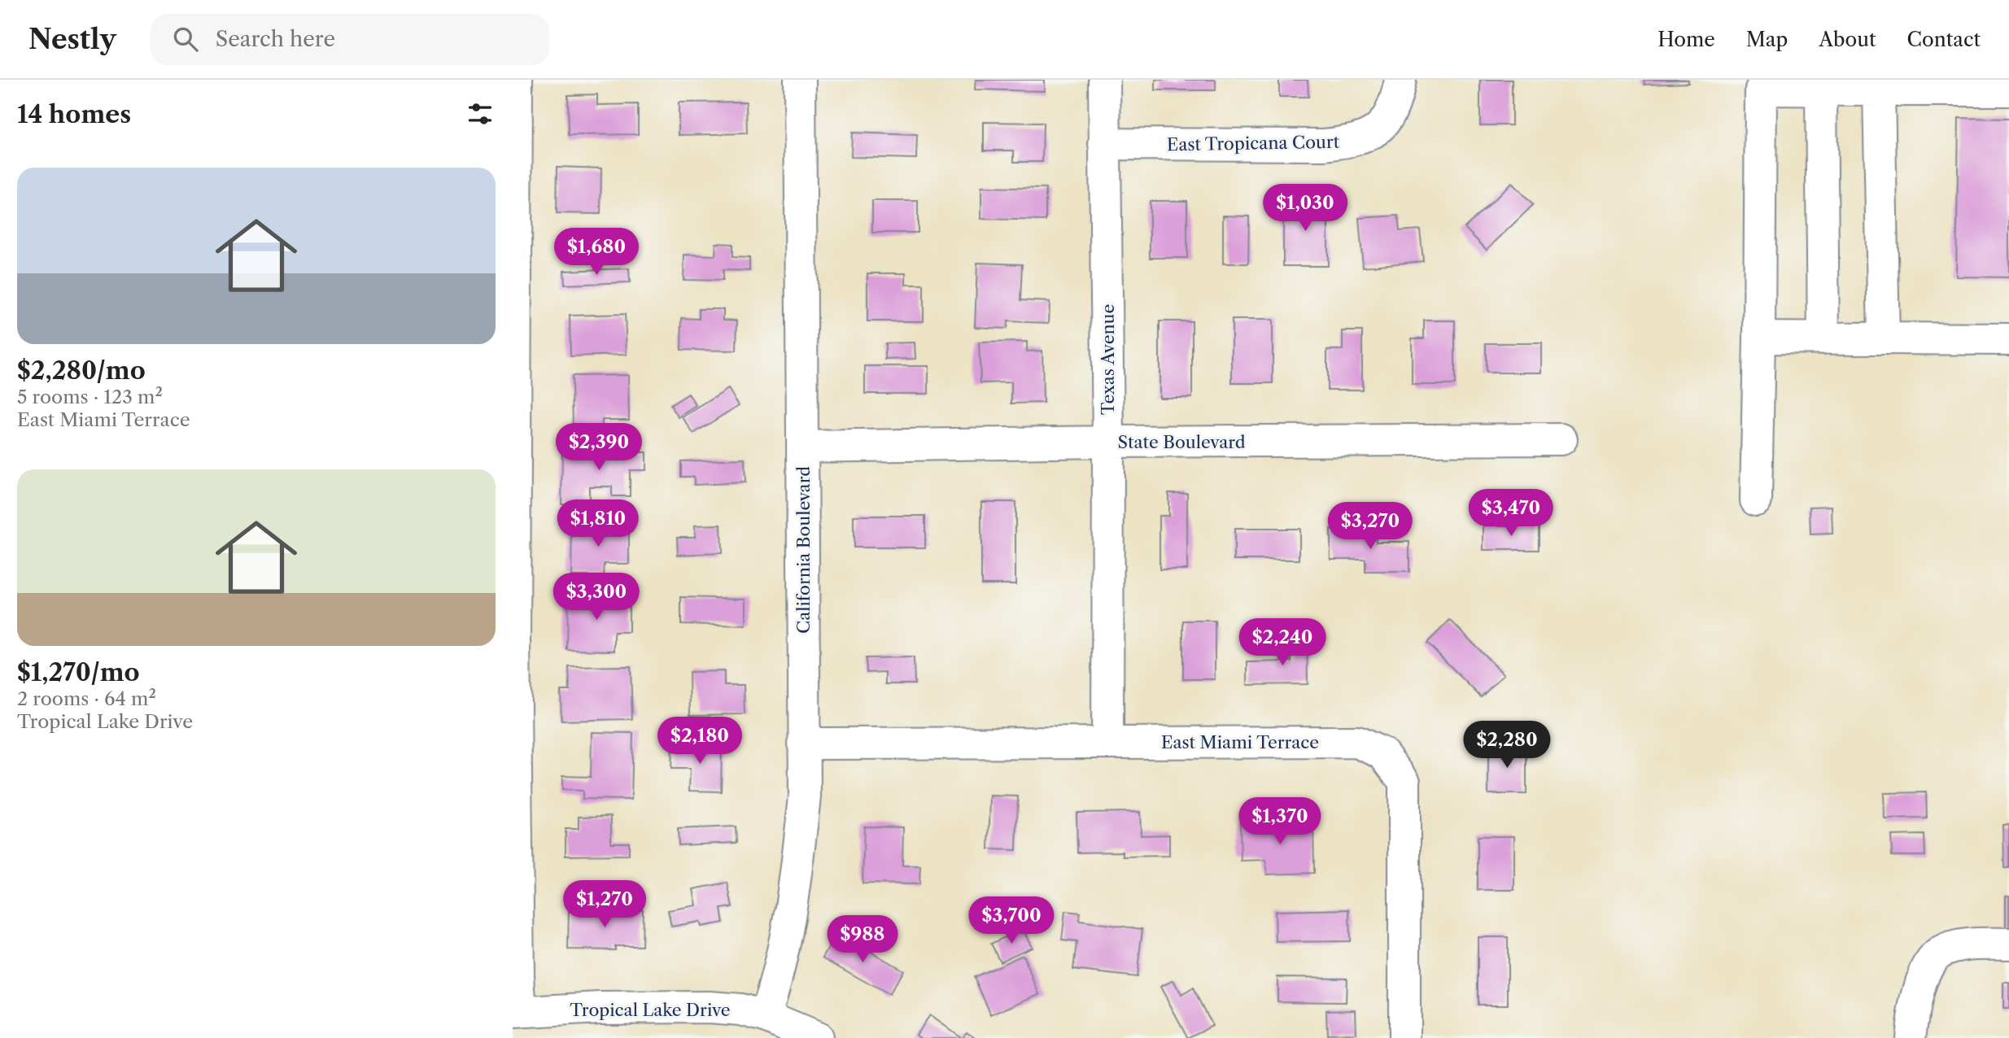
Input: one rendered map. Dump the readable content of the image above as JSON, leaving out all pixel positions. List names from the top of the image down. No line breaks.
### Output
{"streets":{"street":["East Tropicana Court","Texas Avenue","State Boulevard","California Boulevard","East Miami Terrace","Tropical Lake Drive"]},"crossings":[["East Tropicana Court","Texas Avenue"],["Texas Avenue","State Boulevard"],["Texas Avenue","East Miami Terrace"],["State Boulevard","California Boulevard"],["California Boulevard","East Miami Terrace"],["California Boulevard","Tropical Lake Drive"]],"page":{"header":"Nestly","search":"Search here","nav":["Home","Map","About","Contact"],"heading":"14 homes","list":[{"name":"$2,280/mo","note":"5 rooms · 123 m² · East Miami Terrace"},{"name":"$1,270/mo","note":"2 rooms · 64 m² · Tropical Lake Drive"}],"price":["$1,030","$1,680","$2,390","$3,470","$1,810","$3,270","$3,300","$2,240","$2,180","$2,280","$1,370","$1,270","$3,700","$988"]}}
